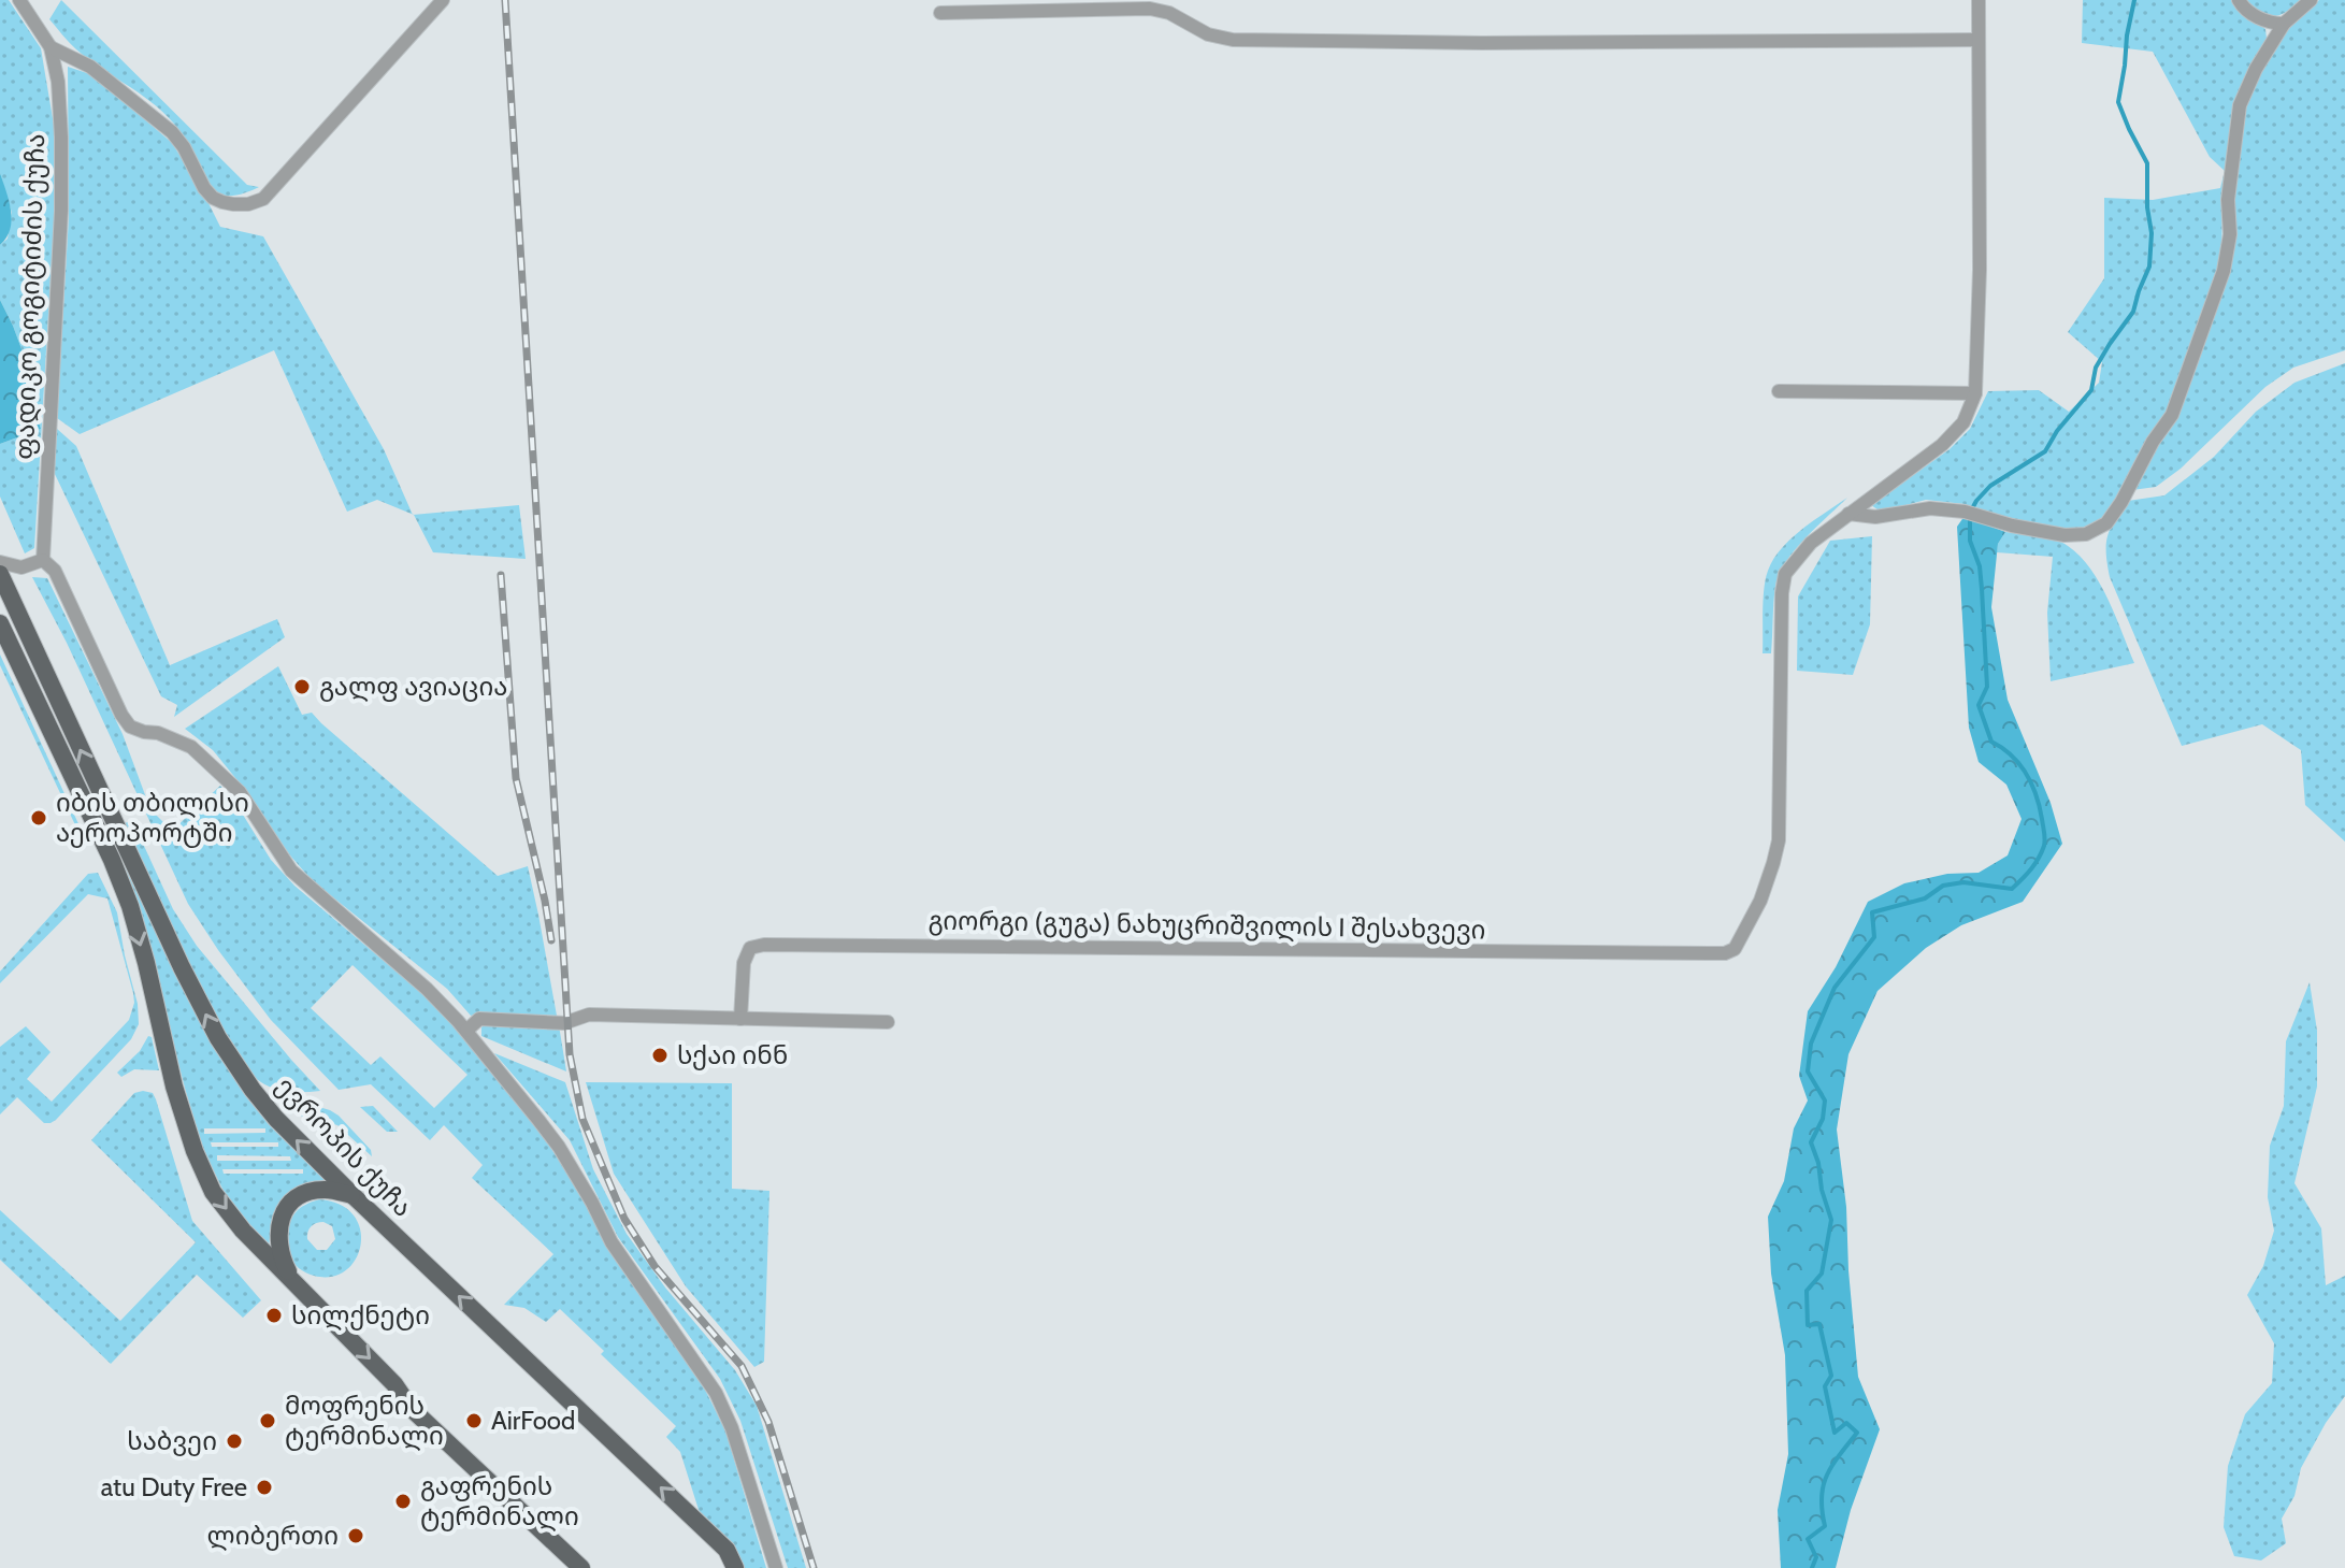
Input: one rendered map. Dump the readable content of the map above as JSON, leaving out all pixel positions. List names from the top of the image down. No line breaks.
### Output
{"streets":{"main road":["ევროპის ქუჩა"],"street":["ფადიკო გოგიტიძის ქუჩა","გიორგი (გუგა) ნახუცრიშვილის I შესახვევი"]},"places":["გალფ ავიაცია","იბის თბილისი აეროპორტში","სქაი ინნ","სილქნეტი","მოფრენის ტერმინალი","AirFood","საბვეი","atu Duty Free","გაფრენის ტერმინალი","ლიბერთი"]}
